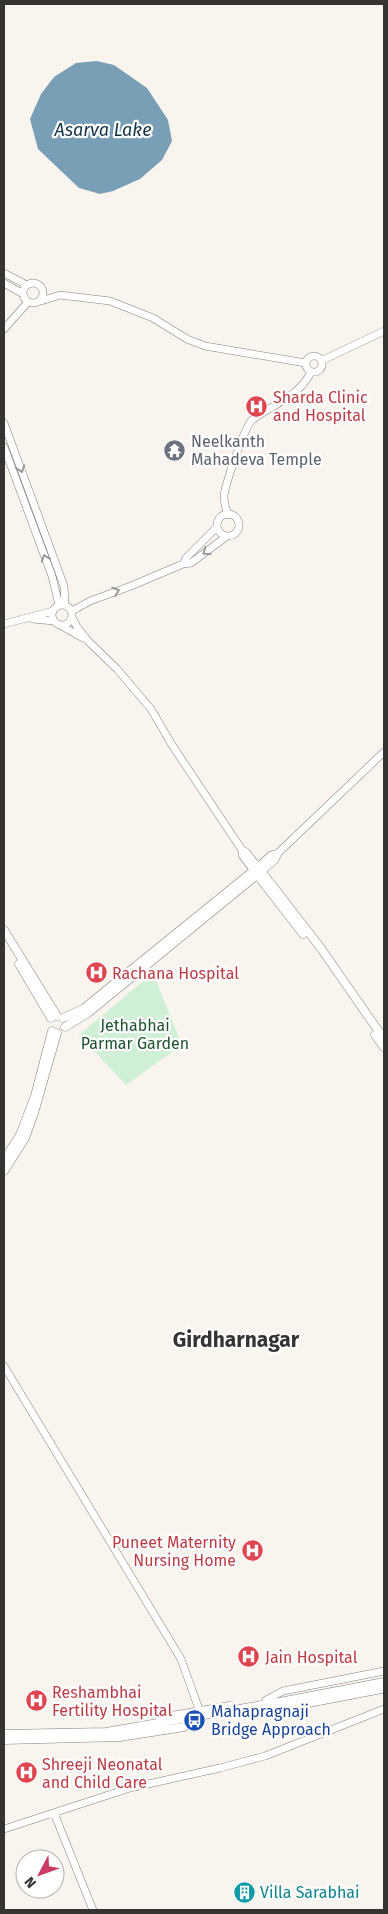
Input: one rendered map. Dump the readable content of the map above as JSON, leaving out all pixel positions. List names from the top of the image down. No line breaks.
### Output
{"districts":["Girdharnagar"],"water":["Asarva Lake"],"parks":["Jethabhai Parmar Garden"],"places":{"hospital":["Sharda Clinic and Hospital","Rachana Hospital","Puneet Maternity Nursing Home","Jain Hospital","Reshambhai Fertility Hospital","Shreeji Neonatal and Child Care"],"temple":["Neelkanth Mahadeva Temple"],"bus stop":["Mahapragnaji Bridge Approach"],"building":["Villa Sarabhai"]},"north":"bottom left"}
